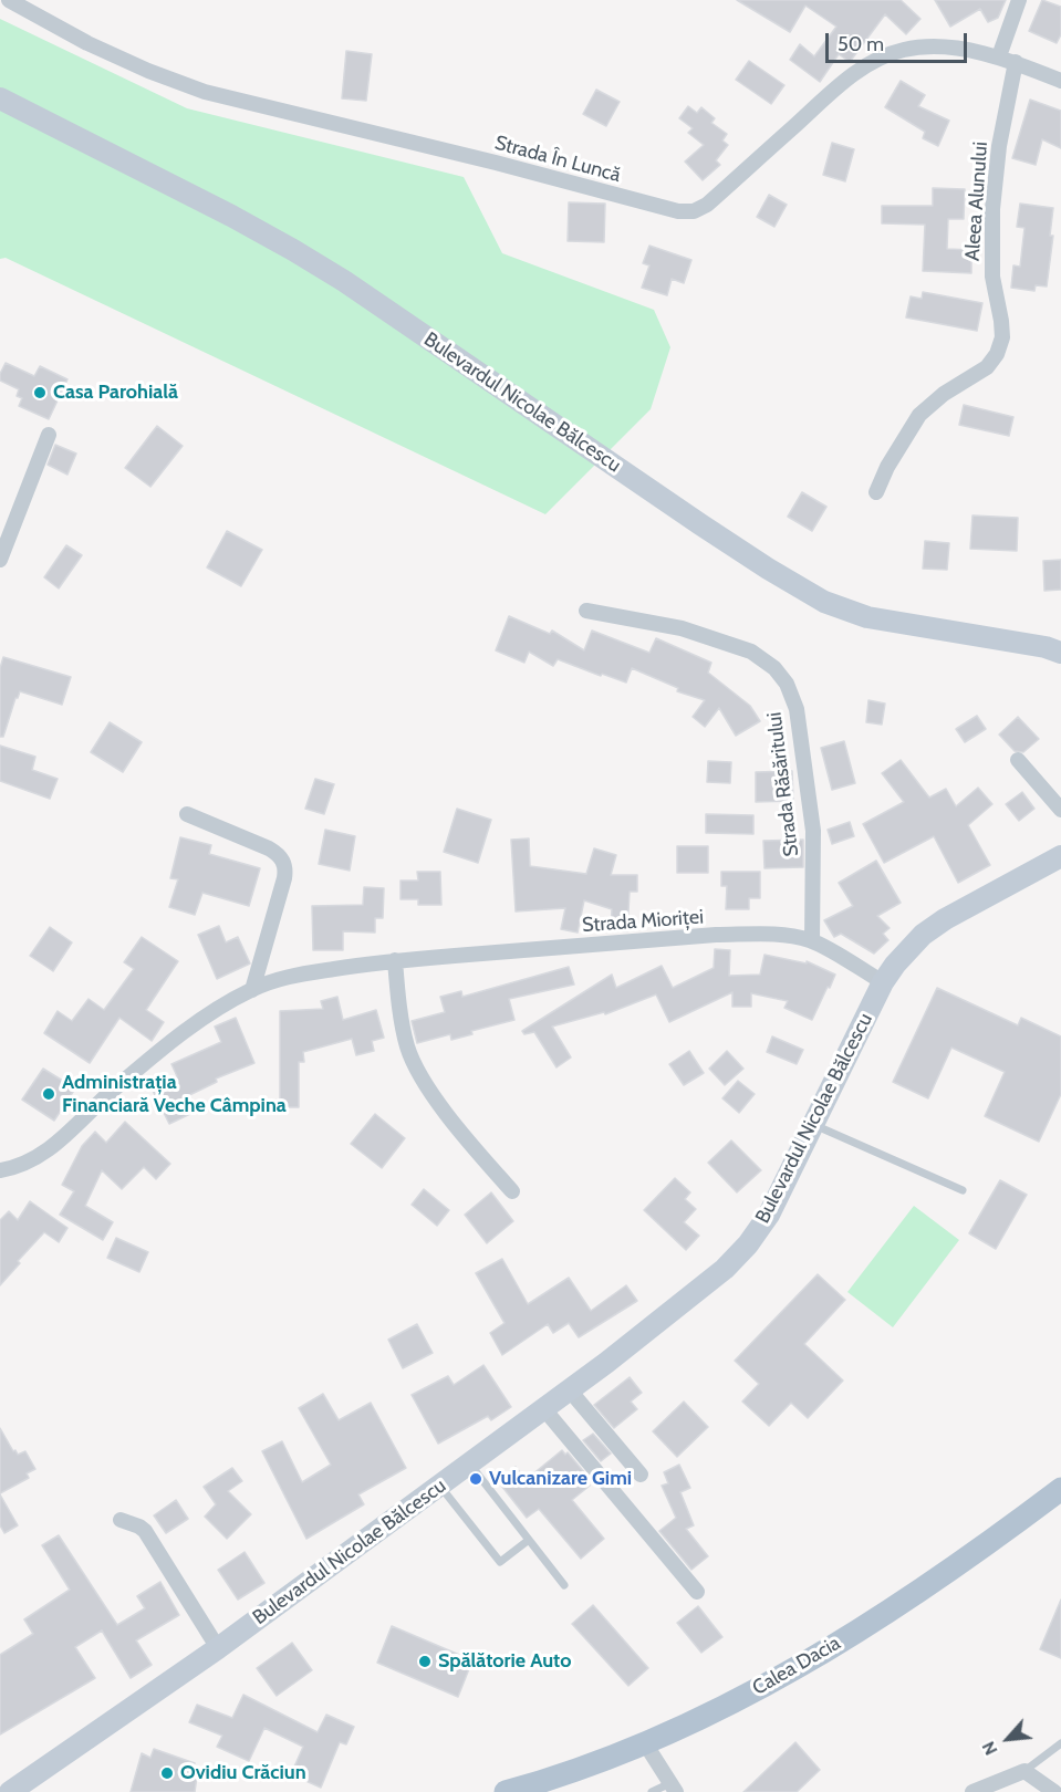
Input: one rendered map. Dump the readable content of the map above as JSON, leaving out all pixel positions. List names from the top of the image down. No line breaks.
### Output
{"streets":{"main road":["Calea Dacia"],"street":["Strada În Luncă","Aleea Alunului","Bulevardul Nicolae Bălcescu","Strada Răsăritului","Strada Mioriței"]},"crossings":[["Strada În Luncă","Aleea Alunului"],["Bulevardul Nicolae Bălcescu","Strada Mioriței"],["Strada Răsăritului","Strada Mioriței"]],"places":["Casa Parohială","Administrația Financiară Veche Câmpina","Vulcanizare Gimi","Spălătorie Auto","Ovidiu Crăciun"],"scale_bar":"50 m","north":"bottom left"}
